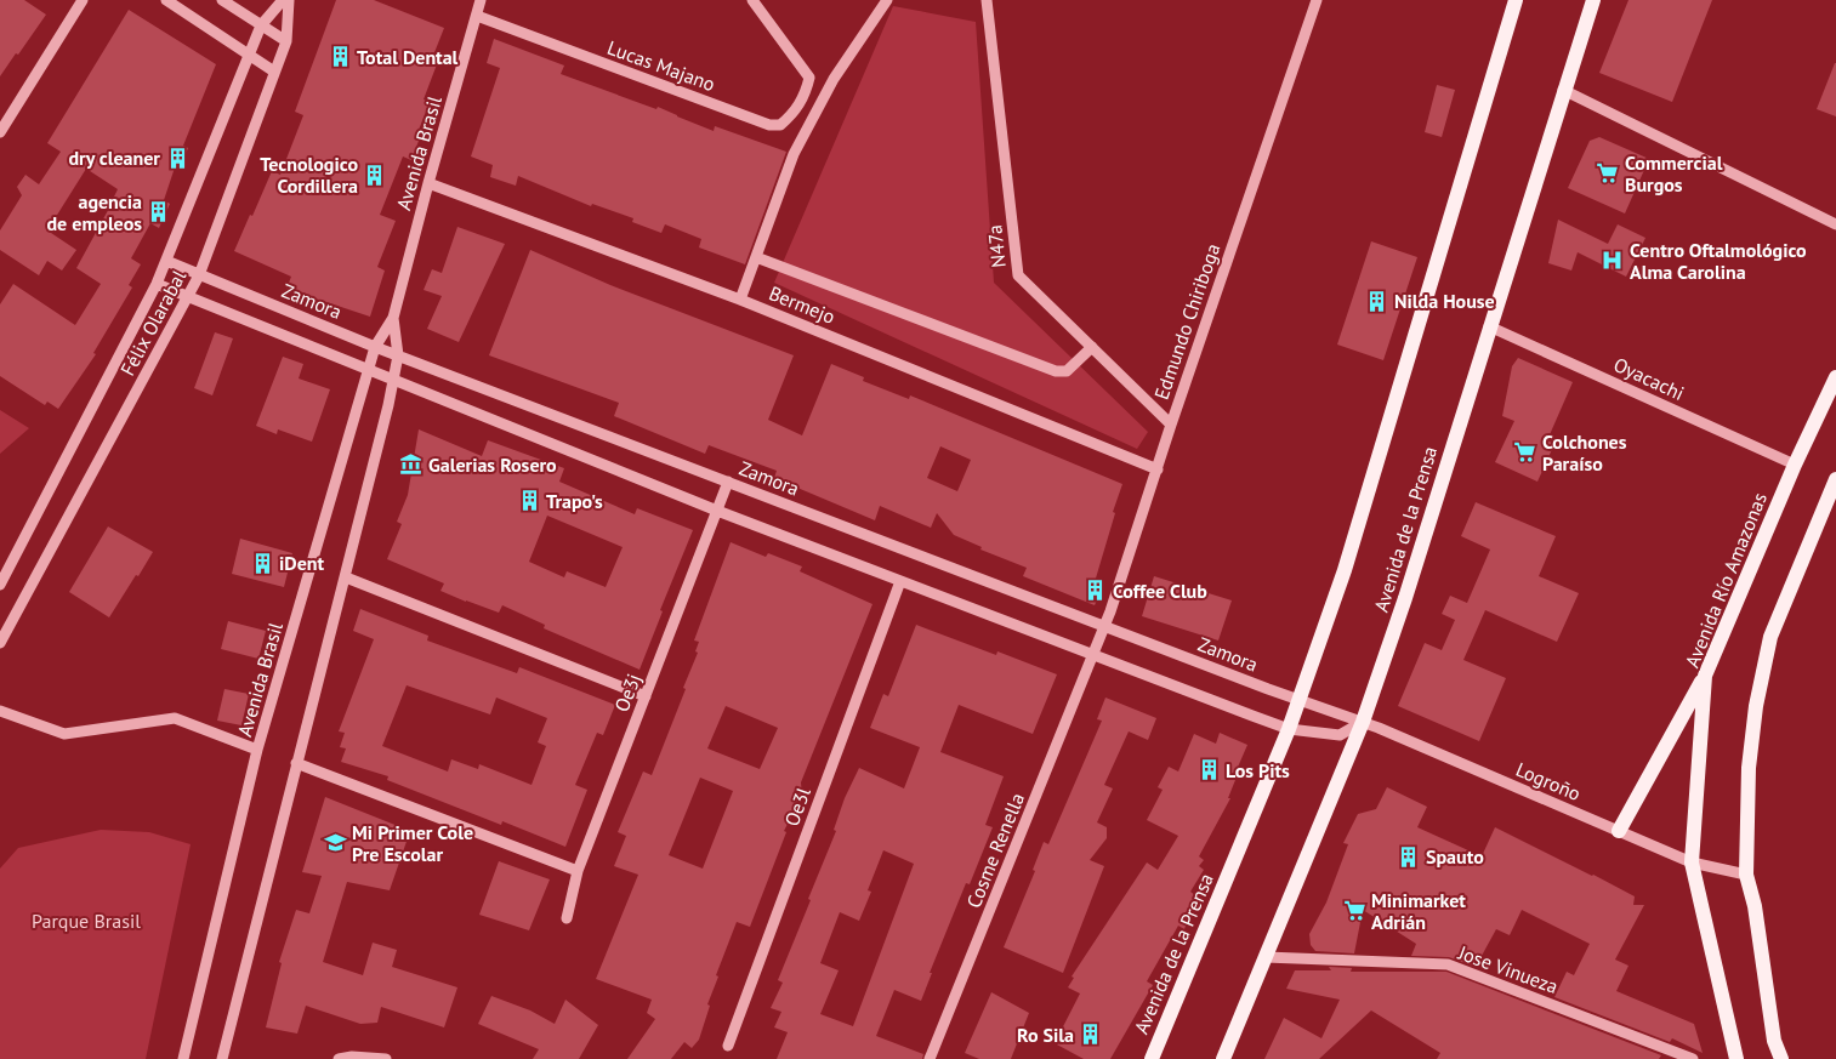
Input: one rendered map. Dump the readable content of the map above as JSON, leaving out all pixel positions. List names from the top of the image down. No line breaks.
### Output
{"streets":{"main road":["Avenida de la Prensa","Avenida Río Amazonas"],"street":["Lucas Majano","Avenida Brasil","N47a","Zamora","Bermejo","Edmundo Chiriboga","Félix Olarabal","Oyacachi","Oe3j","Logroño","Oe3l","Cosme Renella","Jose Vinueza"]},"crossings":[["Lucas Majano","Avenida Brasil"],["Avenida Brasil","Zamora"],["Avenida Brasil","Bermejo"],["N47a","Edmundo Chiriboga"],["Zamora","Edmundo Chiriboga"],["Zamora","Félix Olarabal"],["Zamora","Avenida de la Prensa"],["Zamora","Oe3j"],["Zamora","Logroño"],["Bermejo","Edmundo Chiriboga"],["Edmundo Chiriboga","Cosme Renella"],["Oyacachi","Avenida de la Prensa"],["Oyacachi","Avenida Río Amazonas"],["Avenida de la Prensa","Logroño"],["Avenida de la Prensa","Jose Vinueza"],["Avenida Río Amazonas","Logroño"]],"parks":["Parque Brasil"],"places":{"building":["Total Dental","dry cleaner","Tecnologico Cordillera","agencia de empleos","Nilda House","Trapo's","iDent","Coffee Club","Los Pits","Spauto","Ro Sila"],"supermarket":["Commercial Burgos","Colchones Paraíso","Minimarket Adrián"],"hospital":["Centro Oftalmológico Alma Carolina"],"museum":["Galerias Rosero"],"school or university":["Mi Primer Cole Pre Escolar"]}}
